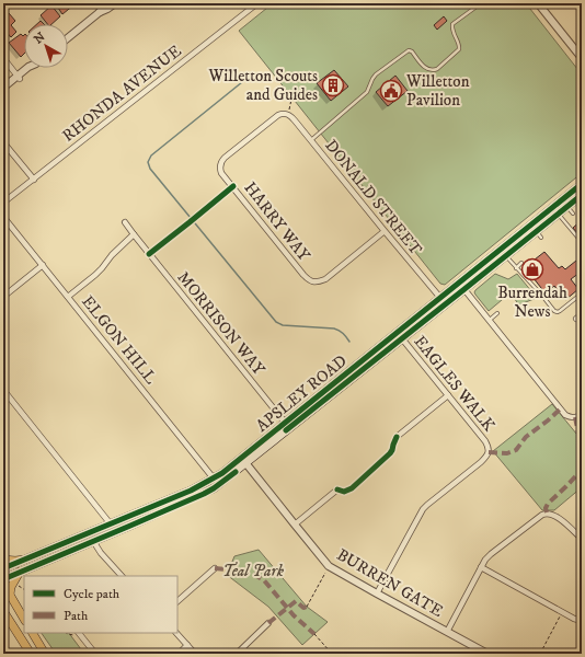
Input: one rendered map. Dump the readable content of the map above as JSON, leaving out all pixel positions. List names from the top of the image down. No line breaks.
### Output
{"streets":{"main road":["APSLEY ROAD"],"street":["RHONDA AVENUE","DONALD STREET","HARRY WAY","MORRISON WAY","ELGON HILL","EAGLES WALK","BURREN GATE"]},"crossings":[["DONALD STREET","HARRY WAY"],["DONALD STREET","APSLEY ROAD"],["MORRISON WAY","APSLEY ROAD"],["ELGON HILL","APSLEY ROAD"],["EAGLES WALK","APSLEY ROAD"],["EAGLES WALK","BURREN GATE"],["APSLEY ROAD","BURREN GATE"]],"parks":["Teal Park"],"places":{"building":["Willetton Scouts and Guides"],"public building":["Willetton Pavilion"],"shop":["Burrendah News"]},"legend":["Cycle path","Path"],"north":"top left"}
